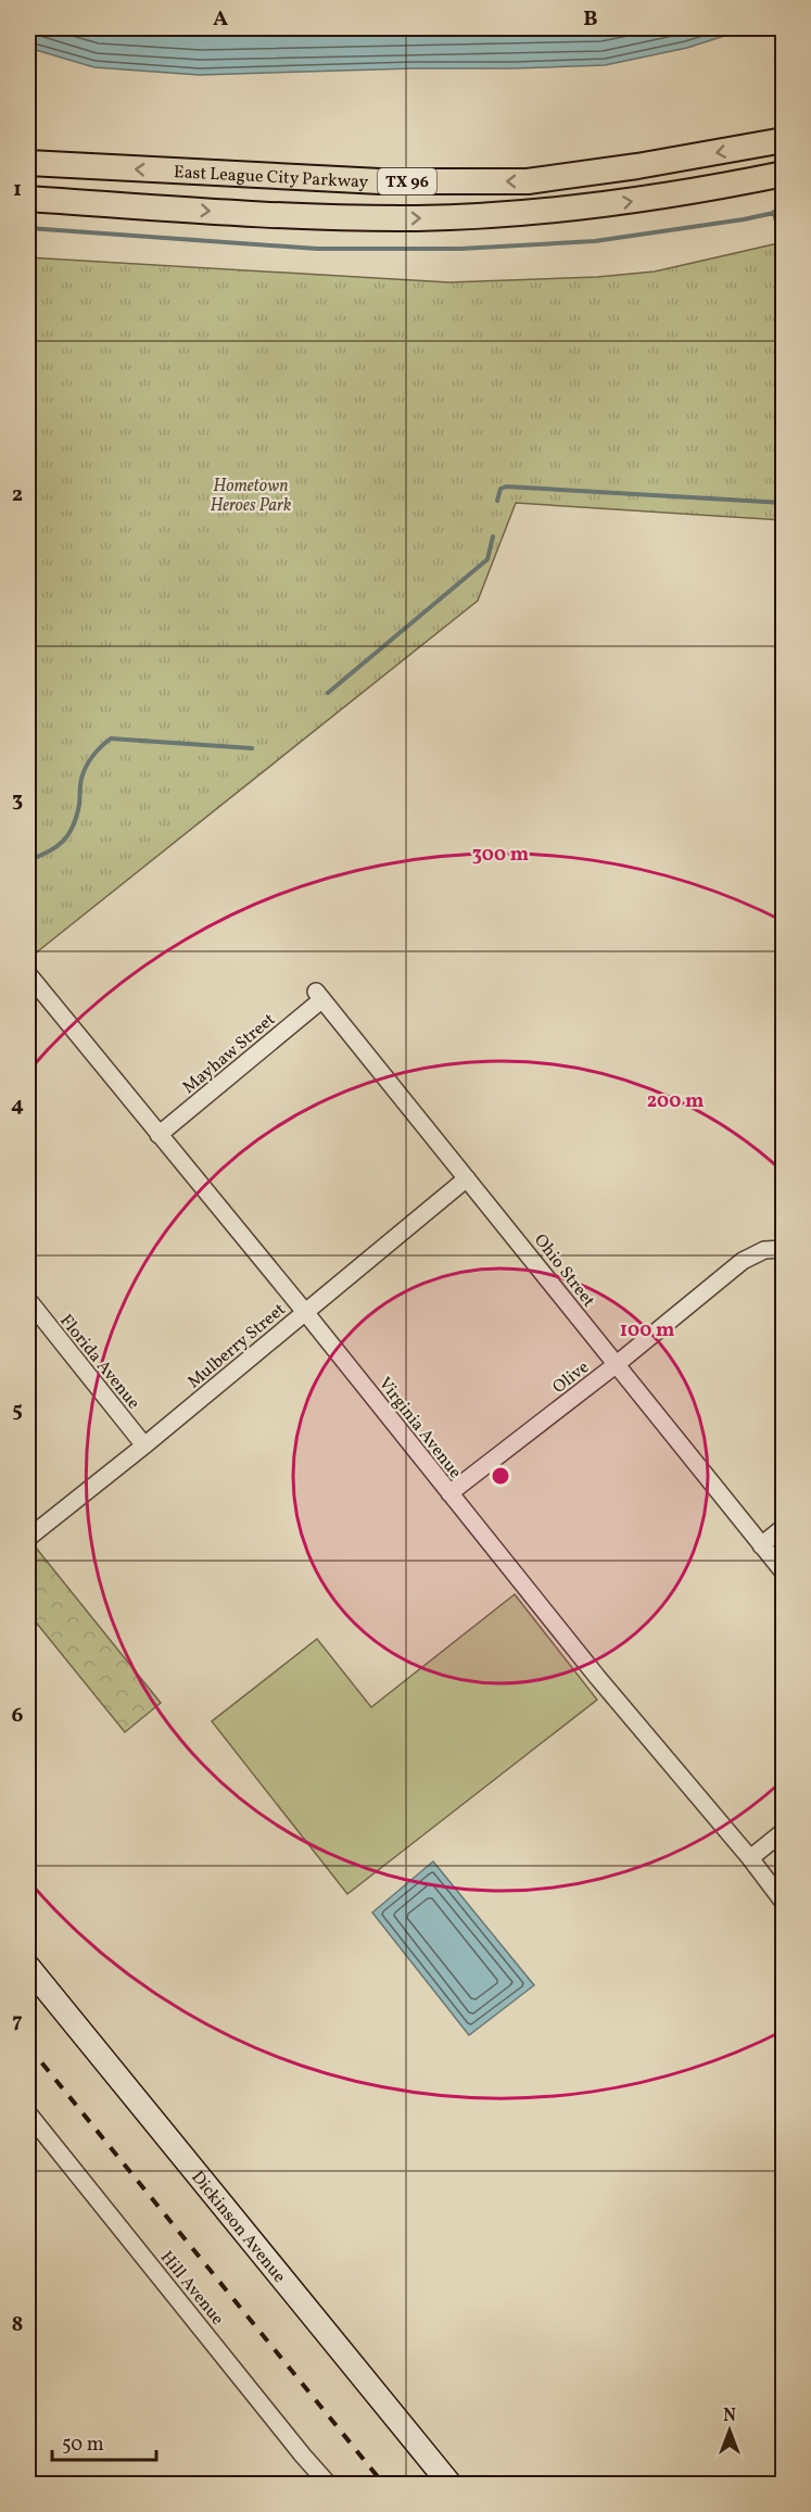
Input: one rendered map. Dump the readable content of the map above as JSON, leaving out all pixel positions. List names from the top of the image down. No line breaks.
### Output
{"streets":{"main road":["East League City Parkway","TX 96"],"street":["Mayhaw Street","Ohio Street","Mulberry Street","Florida Avenue","Olive","Virginia Avenue","Dickinson Avenue","Hill Avenue"]},"crossings":[["Mayhaw Street","Ohio Street"],["Mayhaw Street","Virginia Avenue"],["Ohio Street","Mulberry Street"],["Ohio Street","Olive"],["Mulberry Street","Florida Avenue"],["Mulberry Street","Virginia Avenue"],["Olive","Virginia Avenue"]],"parks":["Hometown Heroes Park"],"scale_bar":"50 m","north":"top","grid":{"columns":["A","B"],"rows":["1","2","3","4","5","6","7","8"]},"rings":["300 m","200 m","100 m"]}
